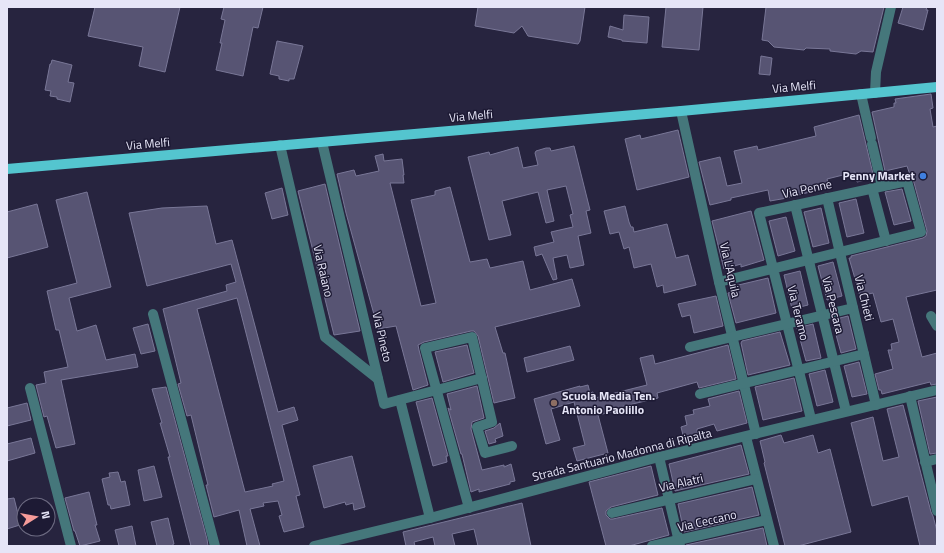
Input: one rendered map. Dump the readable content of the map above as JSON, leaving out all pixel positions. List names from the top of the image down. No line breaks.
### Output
{"streets":{"main road":["Via Melfi"],"street":["Via Penne","Via L'Aquila","Via Raiano","Via Chieti","Via Pescara","Via Teramo","Via Pineto","Strada Santuario Madonna di Ripalta","Via Alatri","Via Ceccano"]},"crossings":[["Via Melfi","Via L'Aquila"],["Via Melfi","Via Raiano"],["Via Melfi","Via Pineto"],["Via Penne","Via Chieti"],["Via Penne","Via Pescara"],["Via Penne","Via Teramo"],["Via L'Aquila","Strada Santuario Madonna di Ripalta"],["Via Raiano","Via Pineto"],["Via Chieti","Strada Santuario Madonna di Ripalta"],["Via Pescara","Strada Santuario Madonna di Ripalta"],["Via Teramo","Strada Santuario Madonna di Ripalta"]],"places":["Penny Market","Scuola Media Ten. Antonio Paolillo"],"north":"right"}
